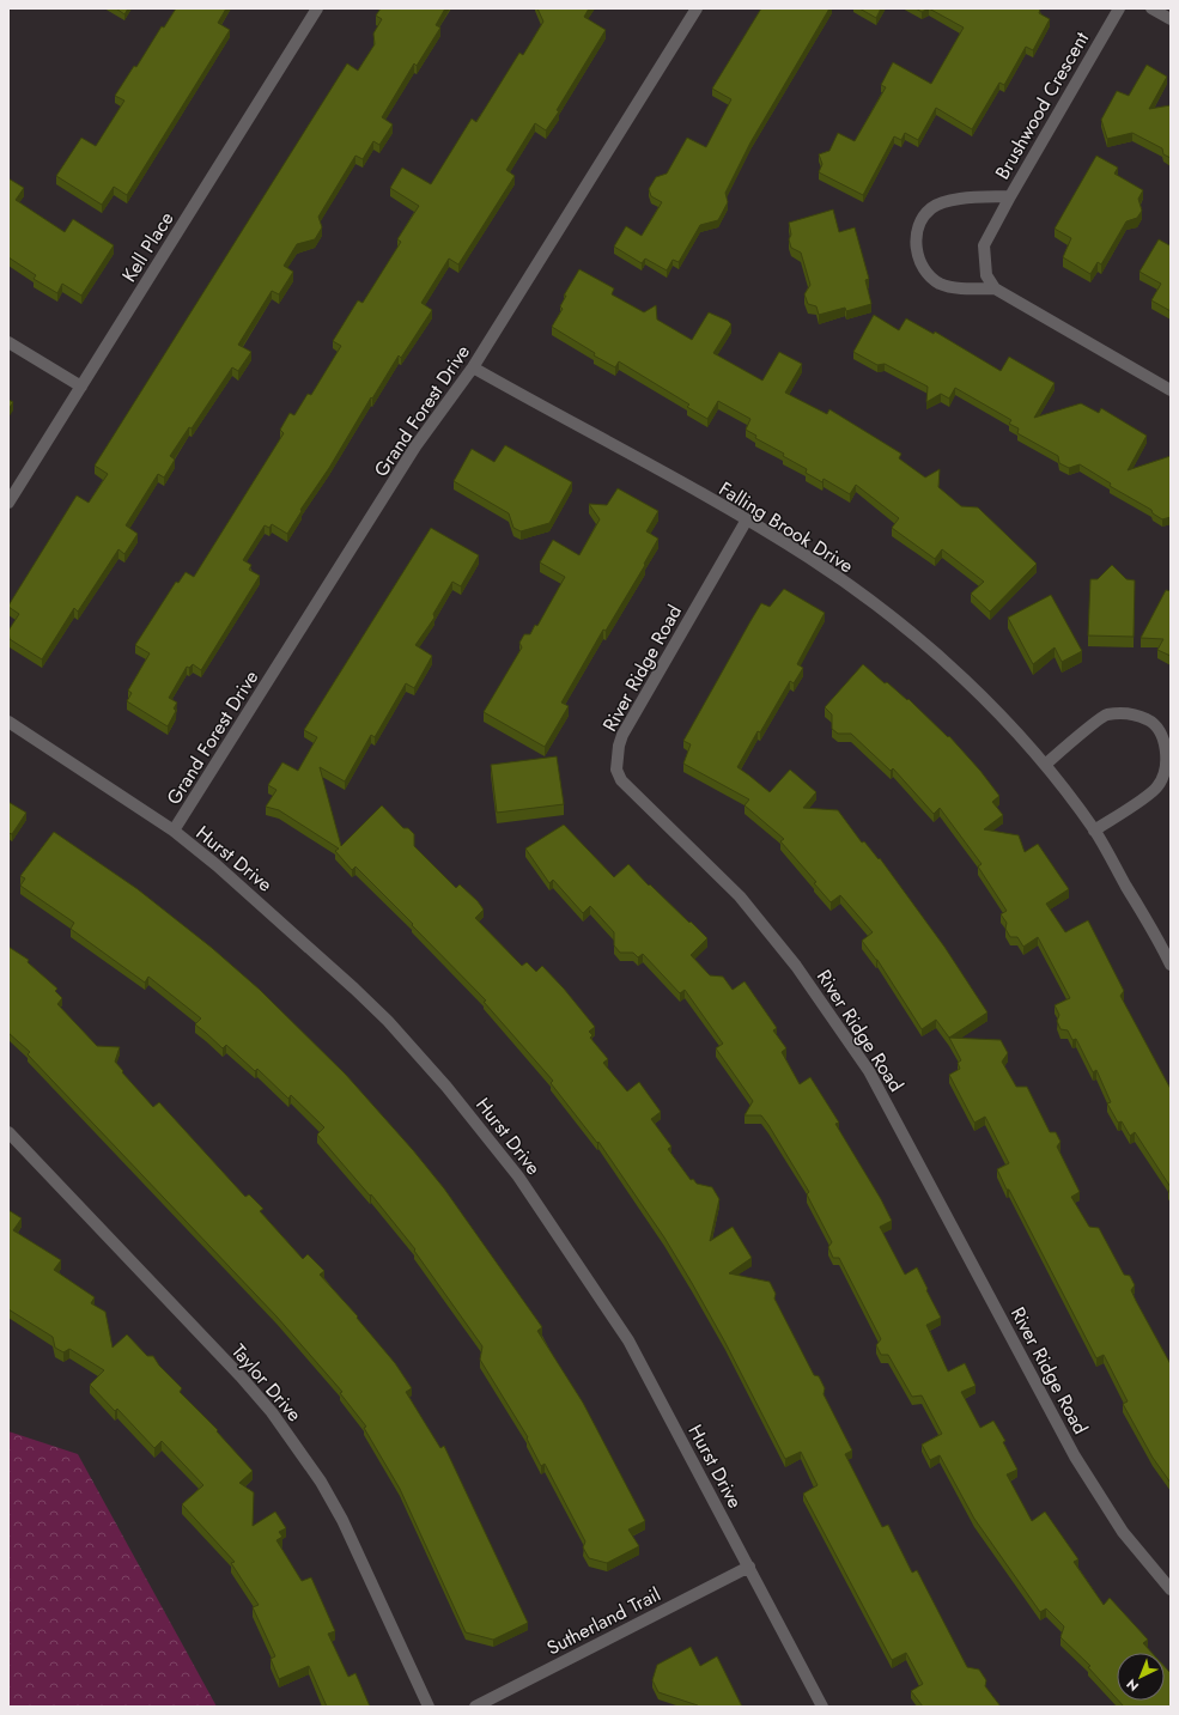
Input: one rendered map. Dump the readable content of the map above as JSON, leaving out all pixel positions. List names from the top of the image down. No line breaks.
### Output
{"streets":{"street":["Brushwood Crescent","Kell Place","Grand Forest Drive","Falling Brook Drive","River Ridge Road","Hurst Drive","Taylor Drive","Sutherland Trail"]},"crossings":[["Grand Forest Drive","Falling Brook Drive"],["Grand Forest Drive","Hurst Drive"],["Falling Brook Drive","River Ridge Road"],["Hurst Drive","Sutherland Trail"]],"north":"bottom left"}
